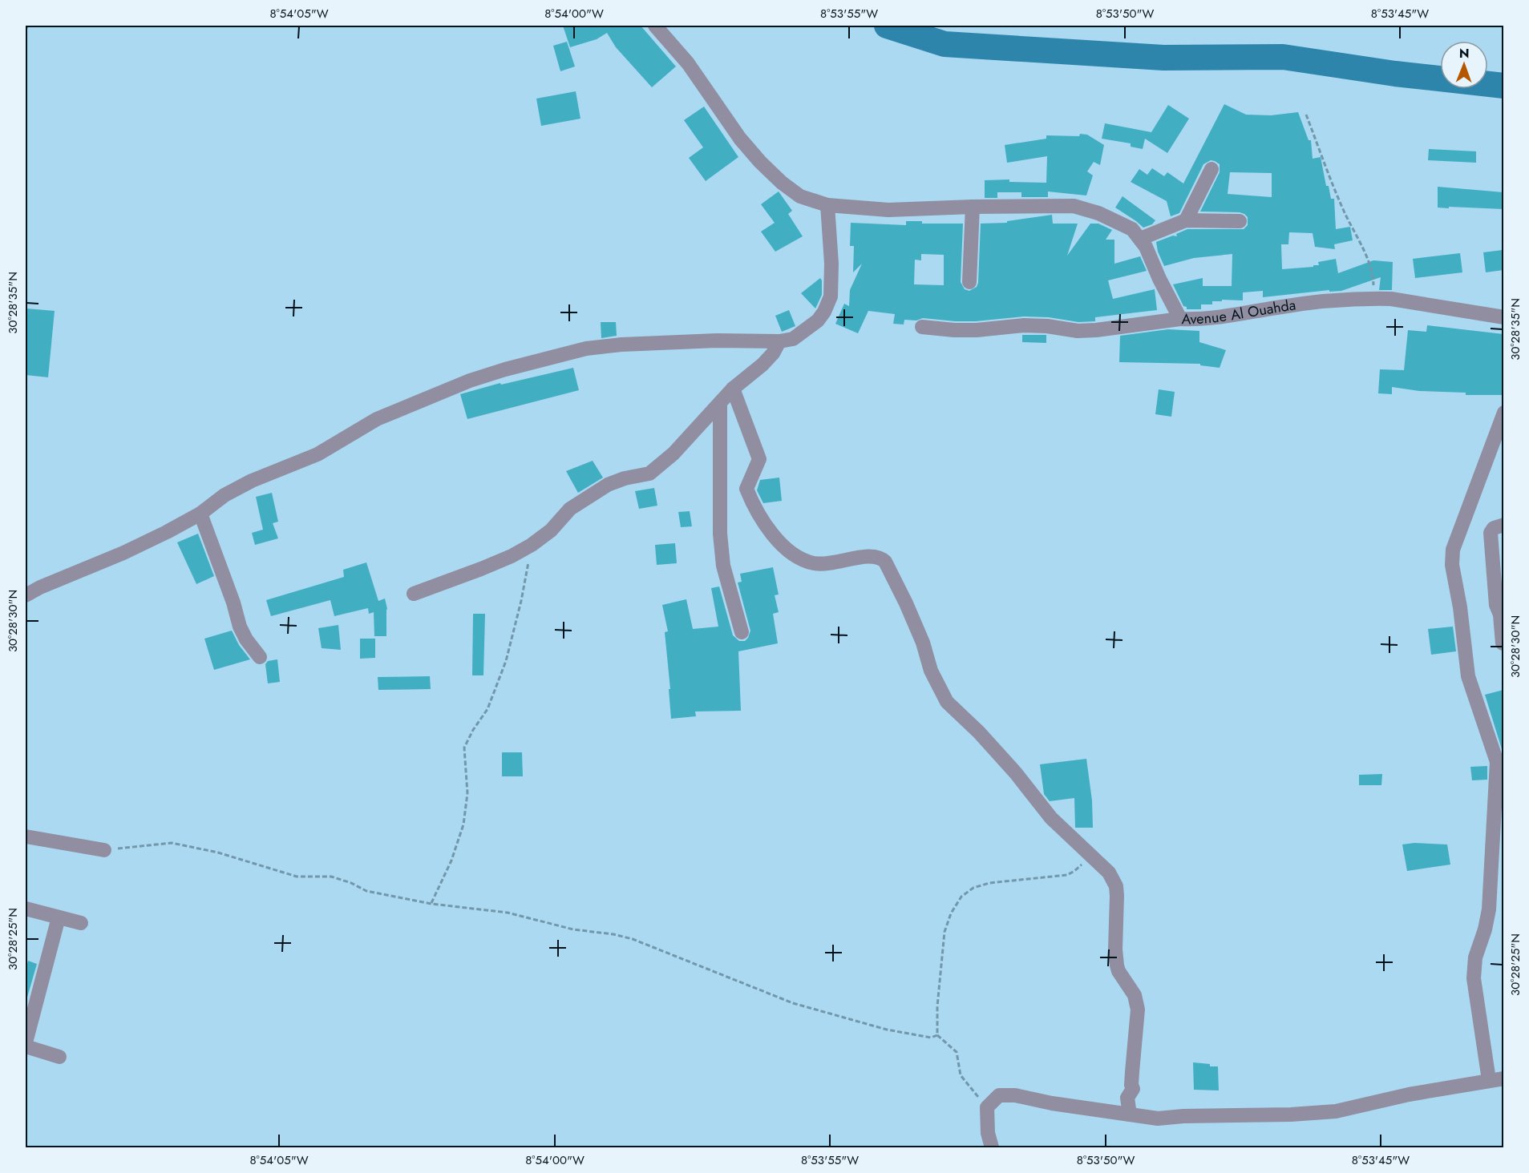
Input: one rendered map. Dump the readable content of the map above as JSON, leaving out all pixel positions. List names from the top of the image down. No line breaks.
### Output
{"streets":{"street":["Avenue Al Ouahda"]},"north":"top","coordinates":["8°54'05\"W","8°54'00\"W","8°53'55\"W","8°53'50\"W","8°53'45\"W","30°28'35\"N","30°28'30\"N","30°28'25\"N"]}
